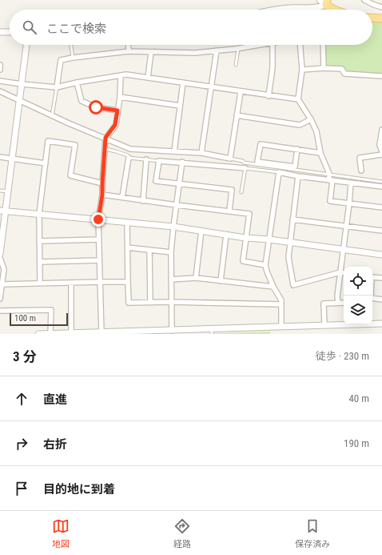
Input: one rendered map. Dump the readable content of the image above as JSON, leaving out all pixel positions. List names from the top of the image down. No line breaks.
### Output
{"scale_bar":"100 m","page":{"search":"ここで検索","scale":"100 m","heading":["3 分","徒歩 · 230 m"],"list":[["直進","40 m"],["右折","190 m"],"目的地に到着"],"nav":["地図","経路","保存済み"]}}
